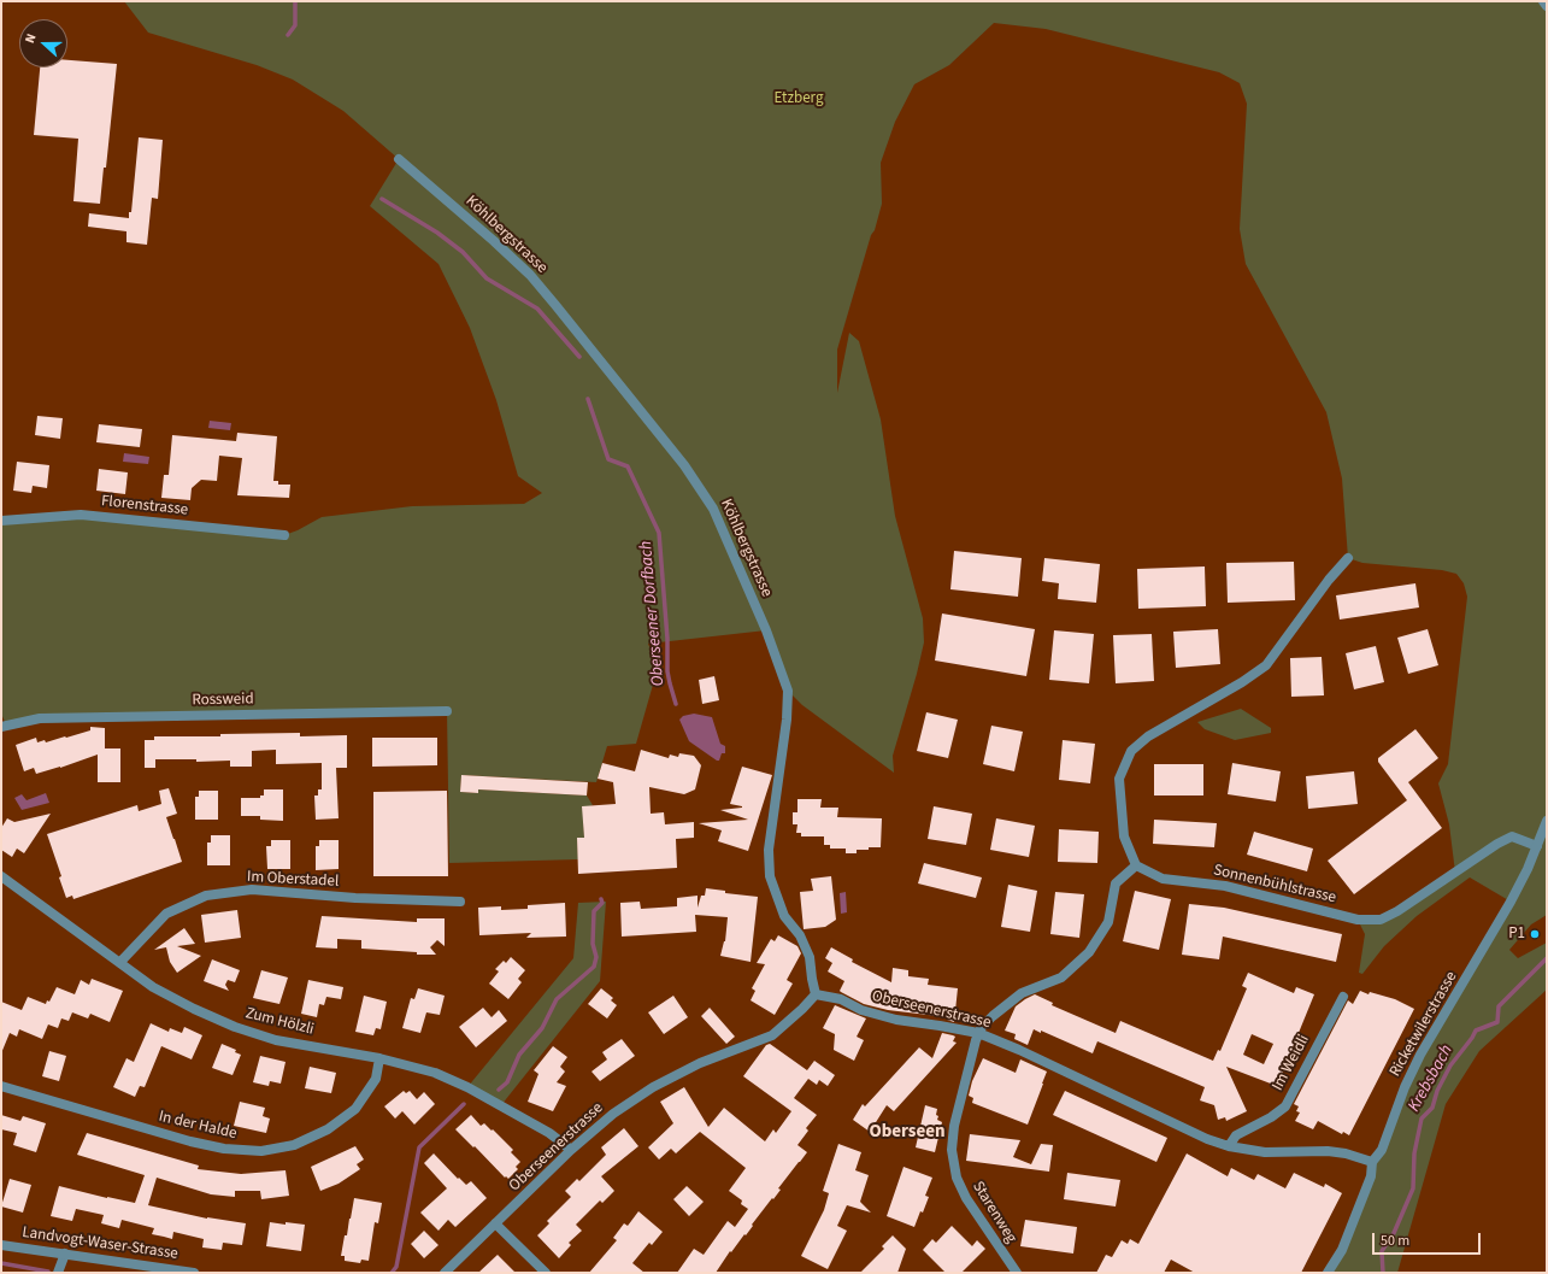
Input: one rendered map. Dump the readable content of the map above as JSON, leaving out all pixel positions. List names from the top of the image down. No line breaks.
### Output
{"streets":{"street":["Köhlbergstrasse","Florenstrasse","Rossweid","Im Oberstadel","Sonnenbühlstrasse","Oberseenerstrasse","Zum Hölzli","Ricketwilerstrasse","Im Weidli","In der Halde","Starenweg","Landvogt-Waser-Strasse"]},"crossings":[["Köhlbergstrasse","Oberseenerstrasse"],["Im Oberstadel","Zum Hölzli"],["Sonnenbühlstrasse","Ricketwilerstrasse"],["Sonnenbühlstrasse","Starenweg"],["Oberseenerstrasse","Zum Hölzli"],["Oberseenerstrasse","Ricketwilerstrasse"],["Oberseenerstrasse","Im Weidli"],["Oberseenerstrasse","Starenweg"],["Zum Hölzli","In der Halde"]],"districts":["Oberseen"],"water":["Oberseener Dorfbach","Krebsbach"],"parks":["Etzberg"],"places":["P1"],"scale_bar":"50 m","north":"left"}
